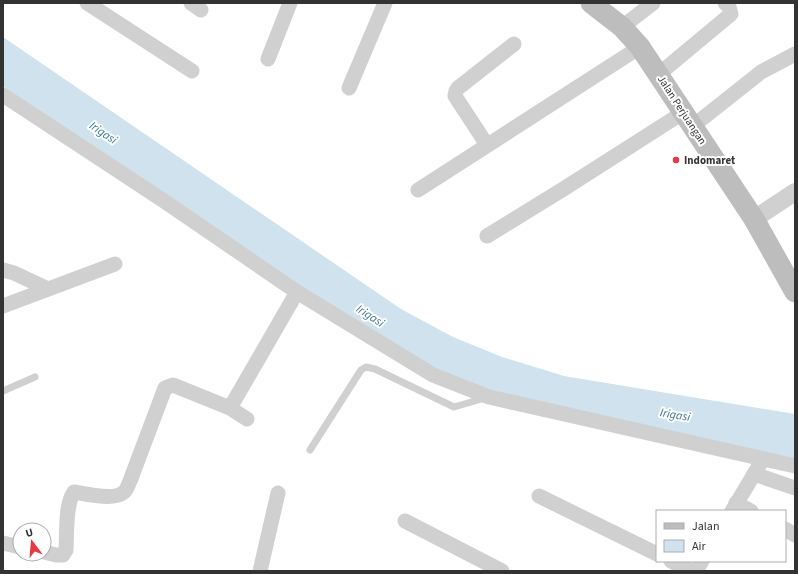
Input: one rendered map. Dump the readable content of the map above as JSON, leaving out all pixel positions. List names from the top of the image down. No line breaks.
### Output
{"streets":{"main road":["Jalan Perjuangan"]},"water":["Irigasi"],"places":["Indomaret"],"legend":["Jalan","Air"],"north":"top"}
